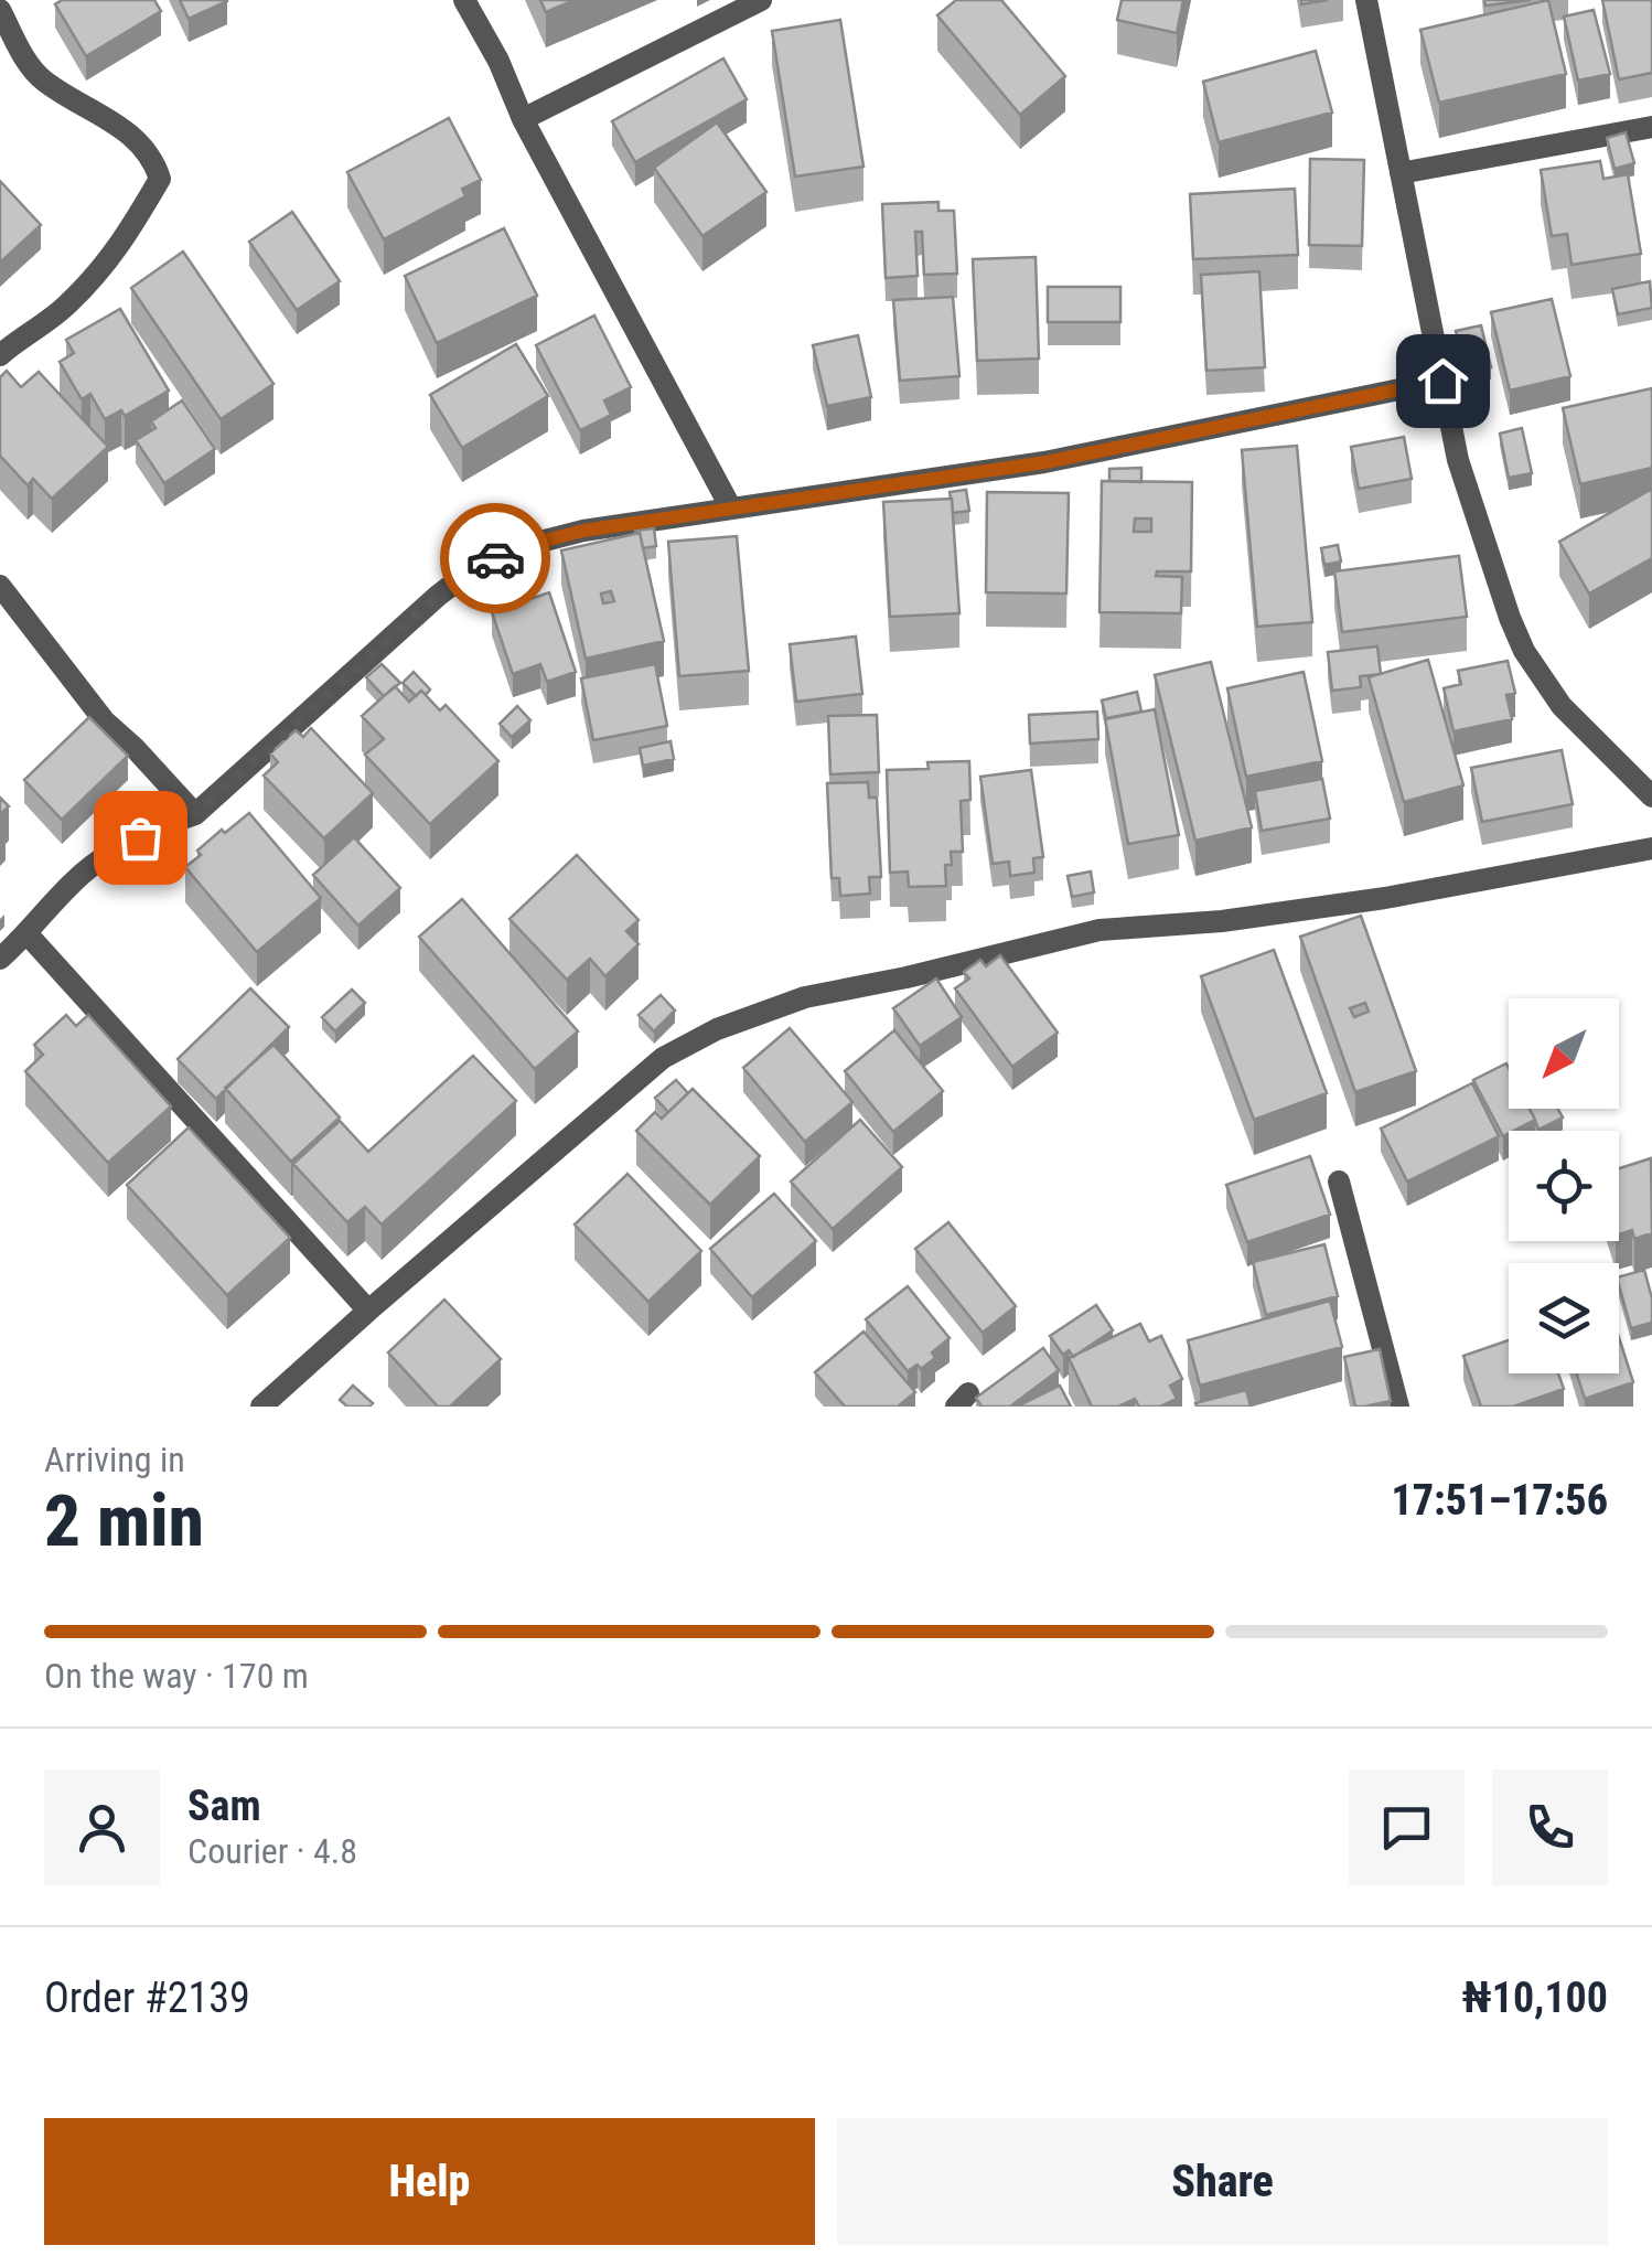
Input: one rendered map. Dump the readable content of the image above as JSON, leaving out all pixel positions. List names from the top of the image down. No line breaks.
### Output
{"north":"bottom left","page":{"heading":["2 min","Arriving in","17:51–17:56"],"panel":["Sam","Courier · 4.8","Order #2139","₦10,100"],"bar":"On the way · 170 m","buttons":["Help","Share"]}}
